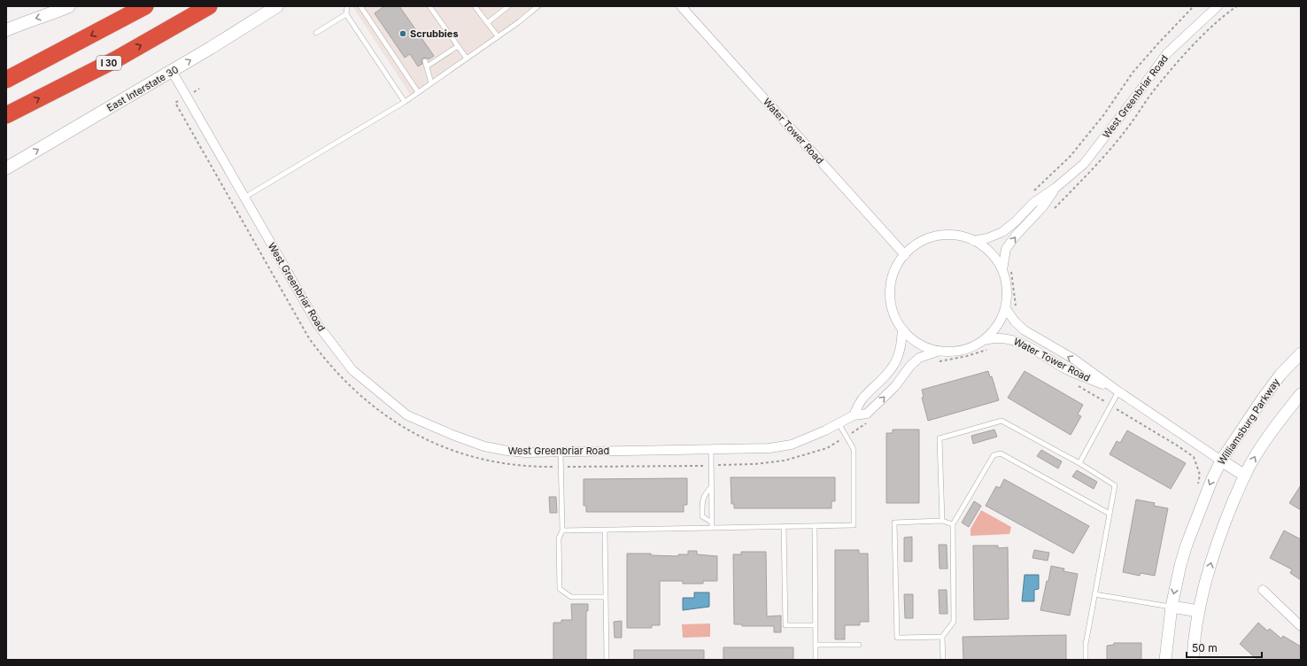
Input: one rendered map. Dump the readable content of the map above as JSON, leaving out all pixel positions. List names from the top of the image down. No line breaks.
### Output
{"streets":{"highway":["I 30"],"main road":["East Interstate 30"],"street":["West Greenbriar Road","Water Tower Road","Williamsburg Parkway"]},"crossings":[["East Interstate 30","West Greenbriar Road"],["West Greenbriar Road","Water Tower Road"],["Water Tower Road","Williamsburg Parkway"]],"one_way":["East Interstate 30"],"places":["Scrubbies"],"scale_bar":"50 m"}
